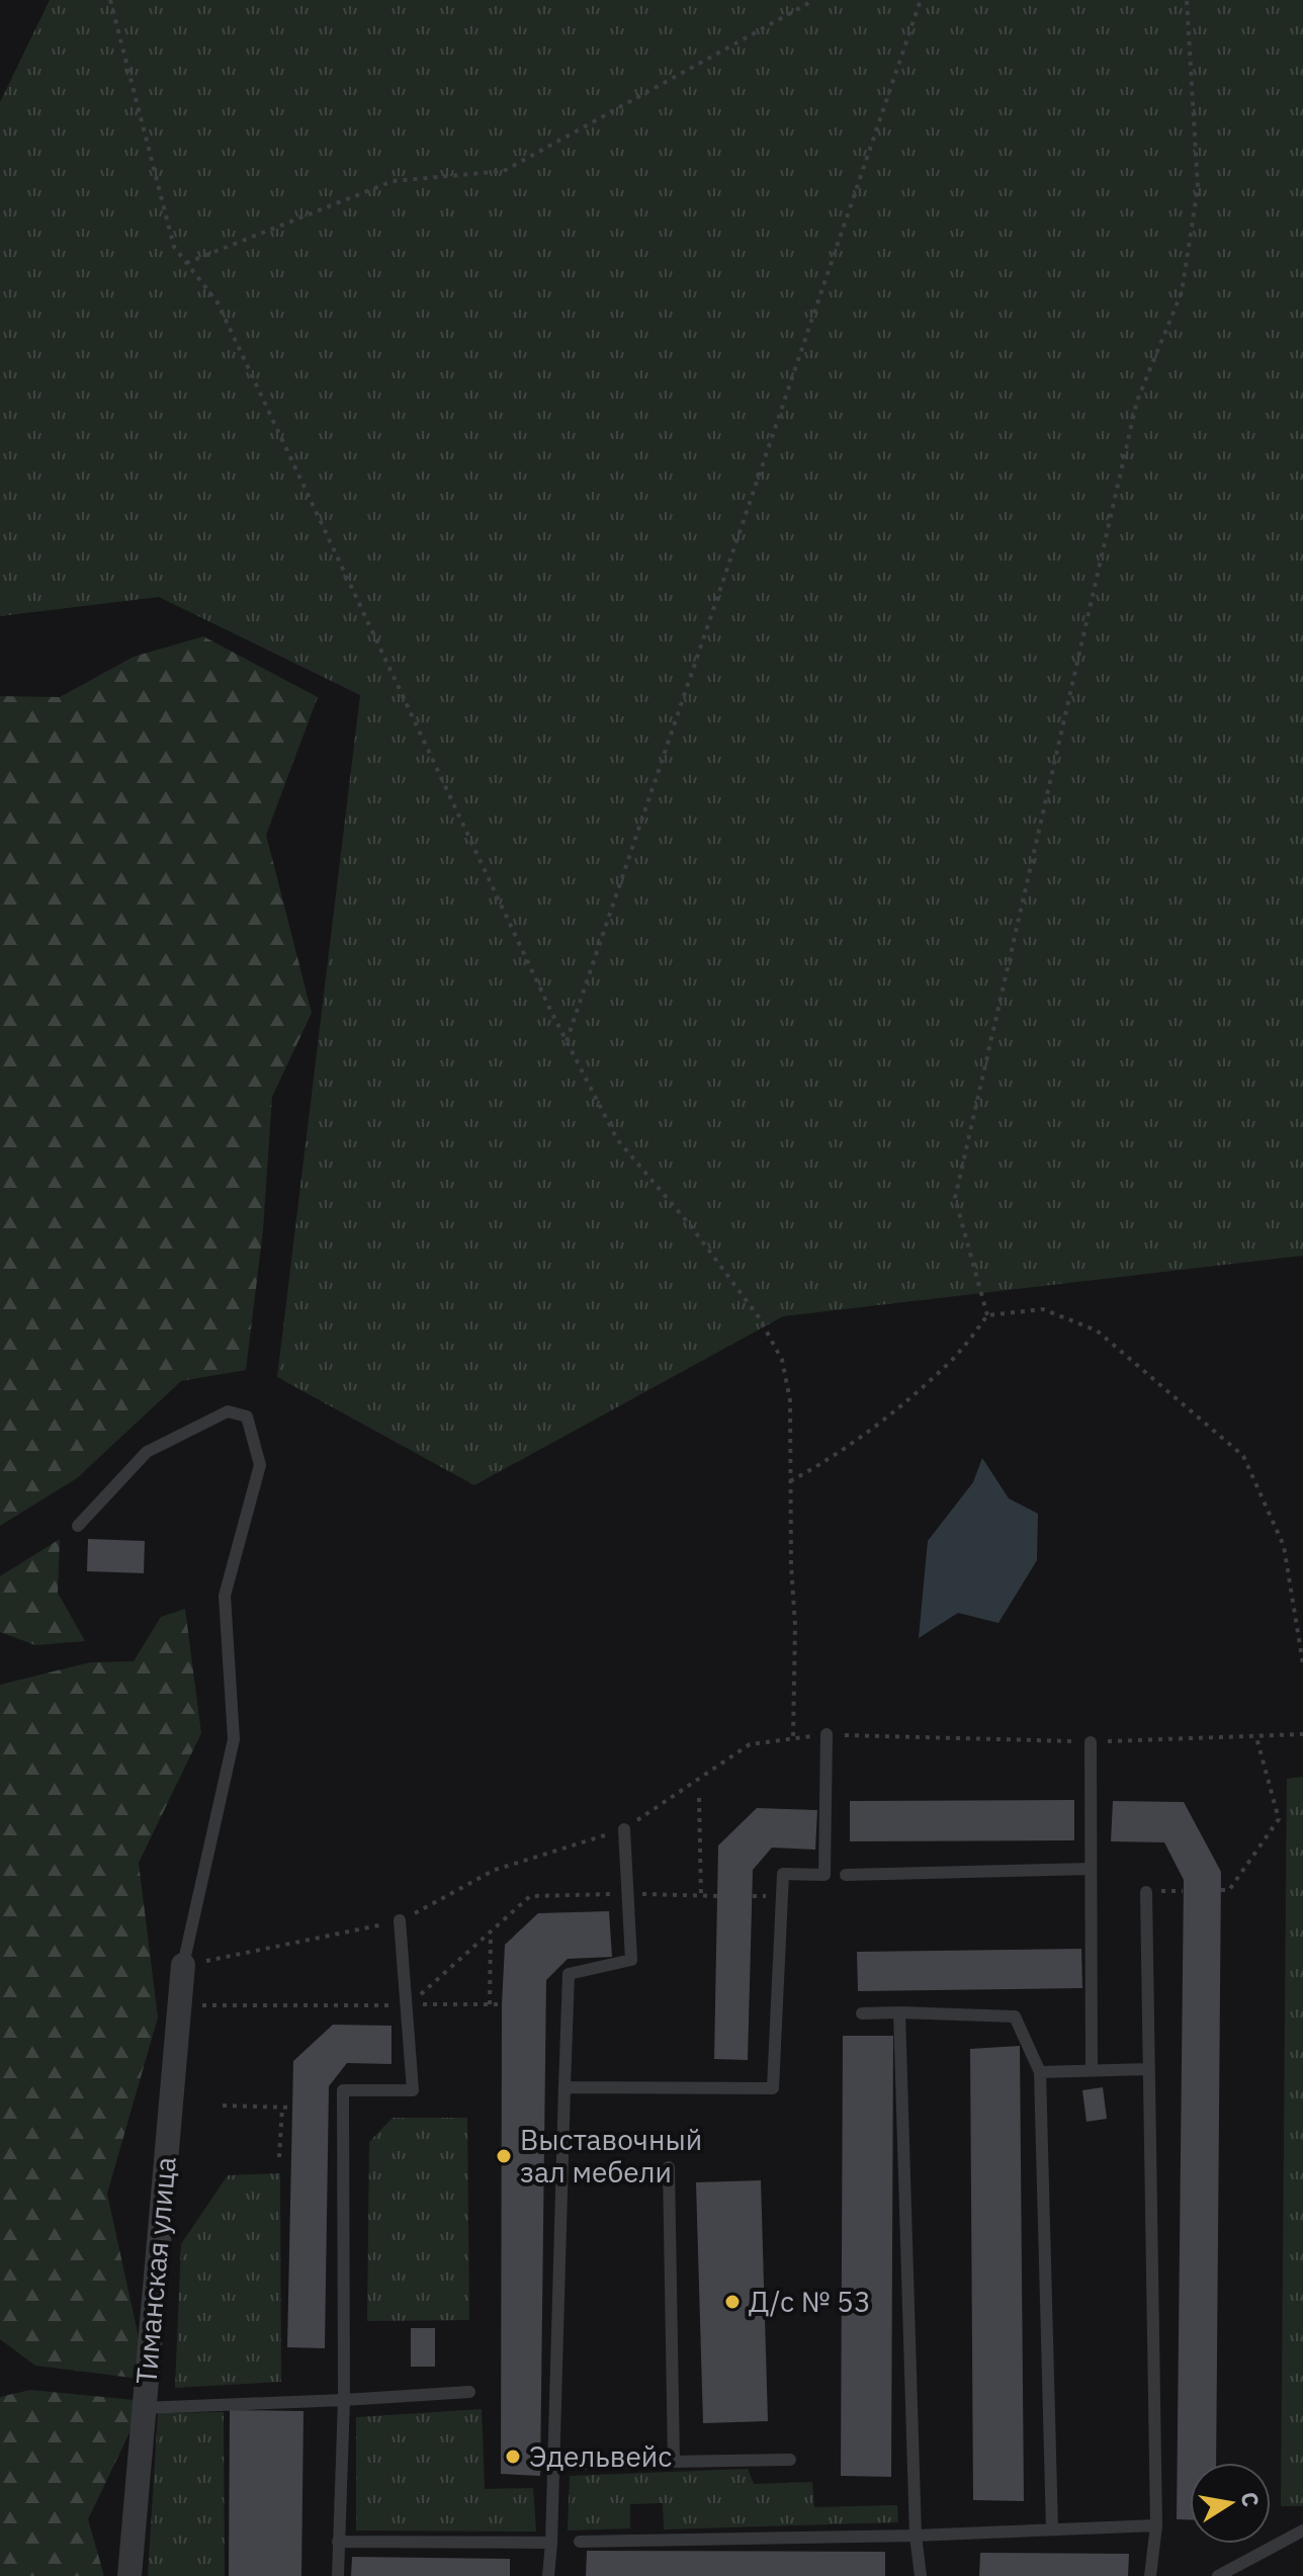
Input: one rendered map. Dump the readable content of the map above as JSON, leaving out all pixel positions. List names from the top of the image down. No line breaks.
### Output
{"streets":{"street":["Тиманская улица"]},"places":["Выставочный зал мебели","Д/с № 53","Эдельвейс"],"north":"right"}
